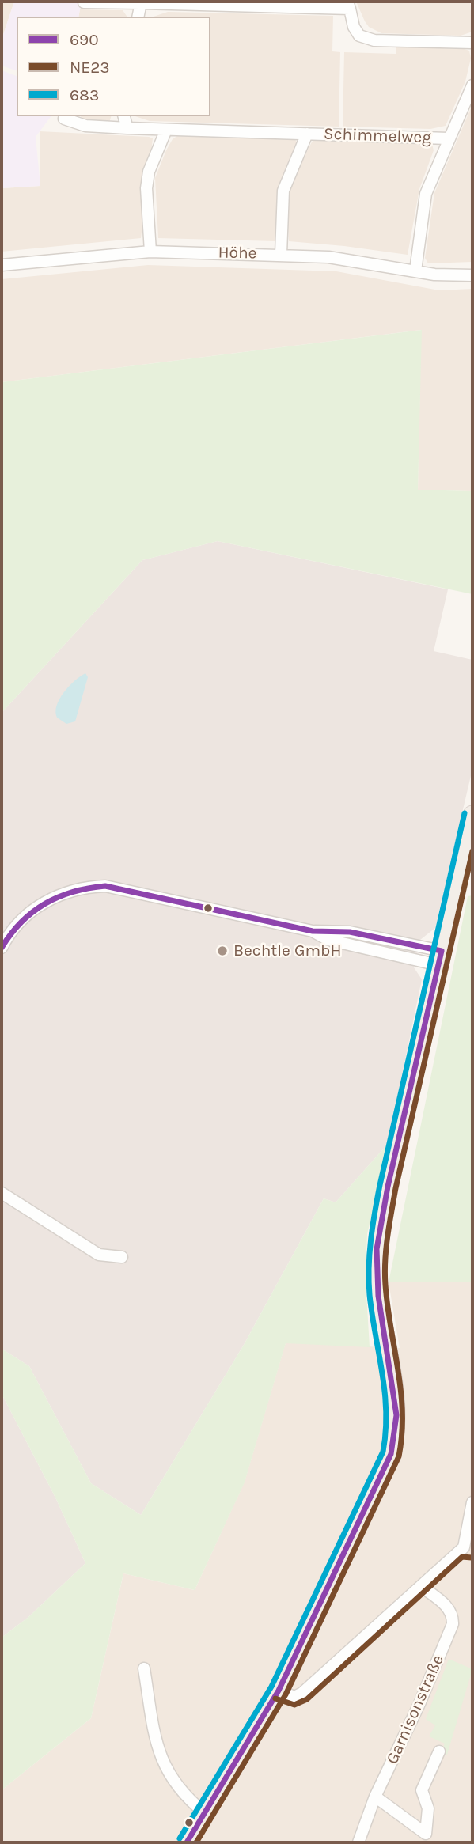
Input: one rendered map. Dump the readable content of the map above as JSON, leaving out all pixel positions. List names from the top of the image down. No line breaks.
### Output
{"streets":{"street":["Schimmelweg","Höhe","Garnisonstraße"]},"crossings":[["Schimmelweg","Höhe"]],"places":["Bechtle GmbH"],"lines":["transit line 683","transit line NE23","transit line 690"],"legend":["690","NE23","683"]}
